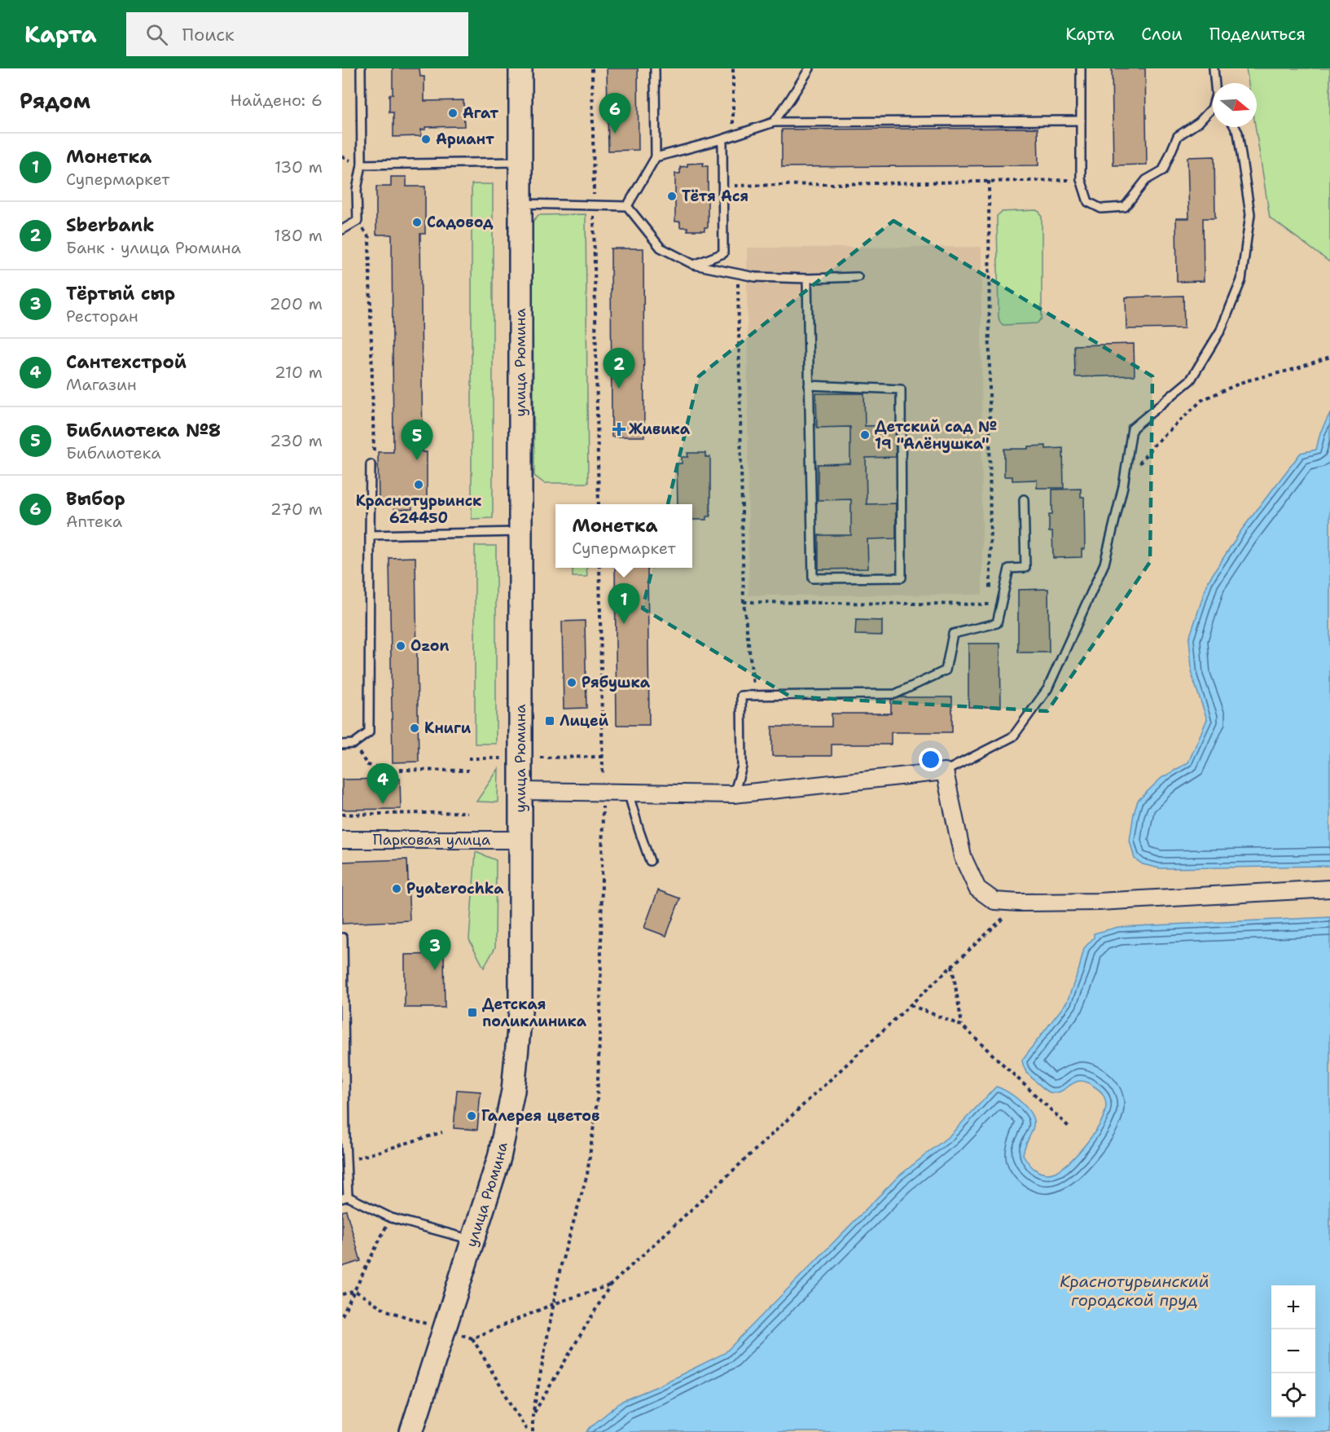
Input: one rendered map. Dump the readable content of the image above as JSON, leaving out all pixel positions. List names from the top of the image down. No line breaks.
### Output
{"streets":{"main road":["улица Рюмина"],"street":["Парковая улица"]},"crossings":[["улица Рюмина","Парковая улица"]],"water":["Краснотурьинский городской пруд"],"places":{"other":["Агат","Ариант","Тётя Ася","Садовод","Детский сад № 19 \"Алёнушка\"","Краснотурьинск 624450","Ozon","Рябушка","Книги","Pyaterochka","Галерея цветов"],"health":["Живика"],"transit":["Лицей","Детская поликлиника"]},"north":"right","page":{"header":"Карта","search":"Поиск","nav":["Карта","Слои","Поделиться"],"heading":["Рядом","Найдено: 6"],"pins":["6","2","5","1","4","3"],"list":[{"mark":"1","name":"Монетка","note":"Супермаркет","value":"130 m"},{"mark":"2","name":"Sberbank","note":"Банк · улица Рюмина","value":"180 m"},{"mark":"3","name":"Тёртый сыр","note":"Ресторан","value":"200 m"},{"mark":"4","name":"Сантехстрой","note":"Магазин","value":"210 m"},{"mark":"5","name":"Библиотека №8","note":"Библиотека","value":"230 m"},{"mark":"6","name":"Выбор","note":"Аптека","value":"270 m"}],"popup":["Монетка","Супермаркет"],"map_buttons":["+","−"]}}
